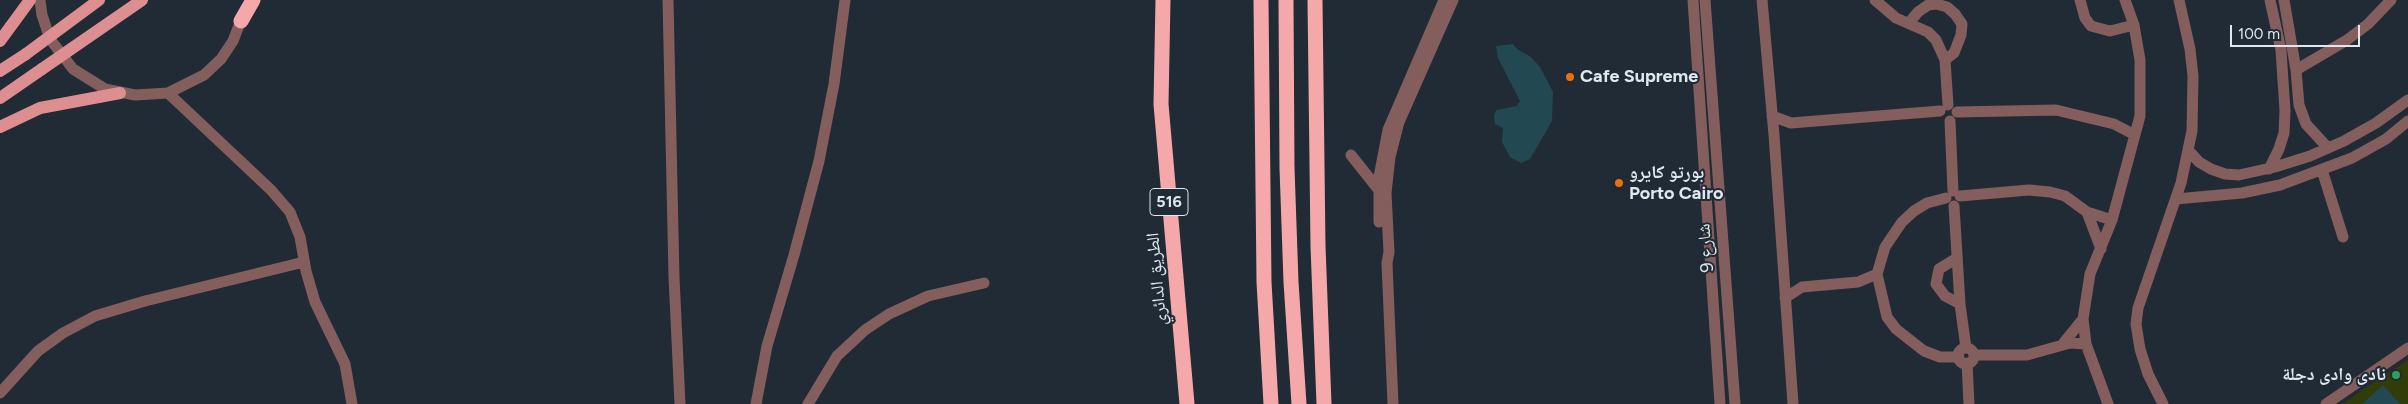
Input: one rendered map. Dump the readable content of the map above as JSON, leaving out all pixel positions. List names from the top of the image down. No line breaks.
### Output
{"streets":{"highway":["516","الطريق الدائري"],"street":["شارع 9"]},"places":["Cafe Supreme","بورتو كايرو Porto Cairo","نادى وادى دجلة"],"scale_bar":"100 m"}
